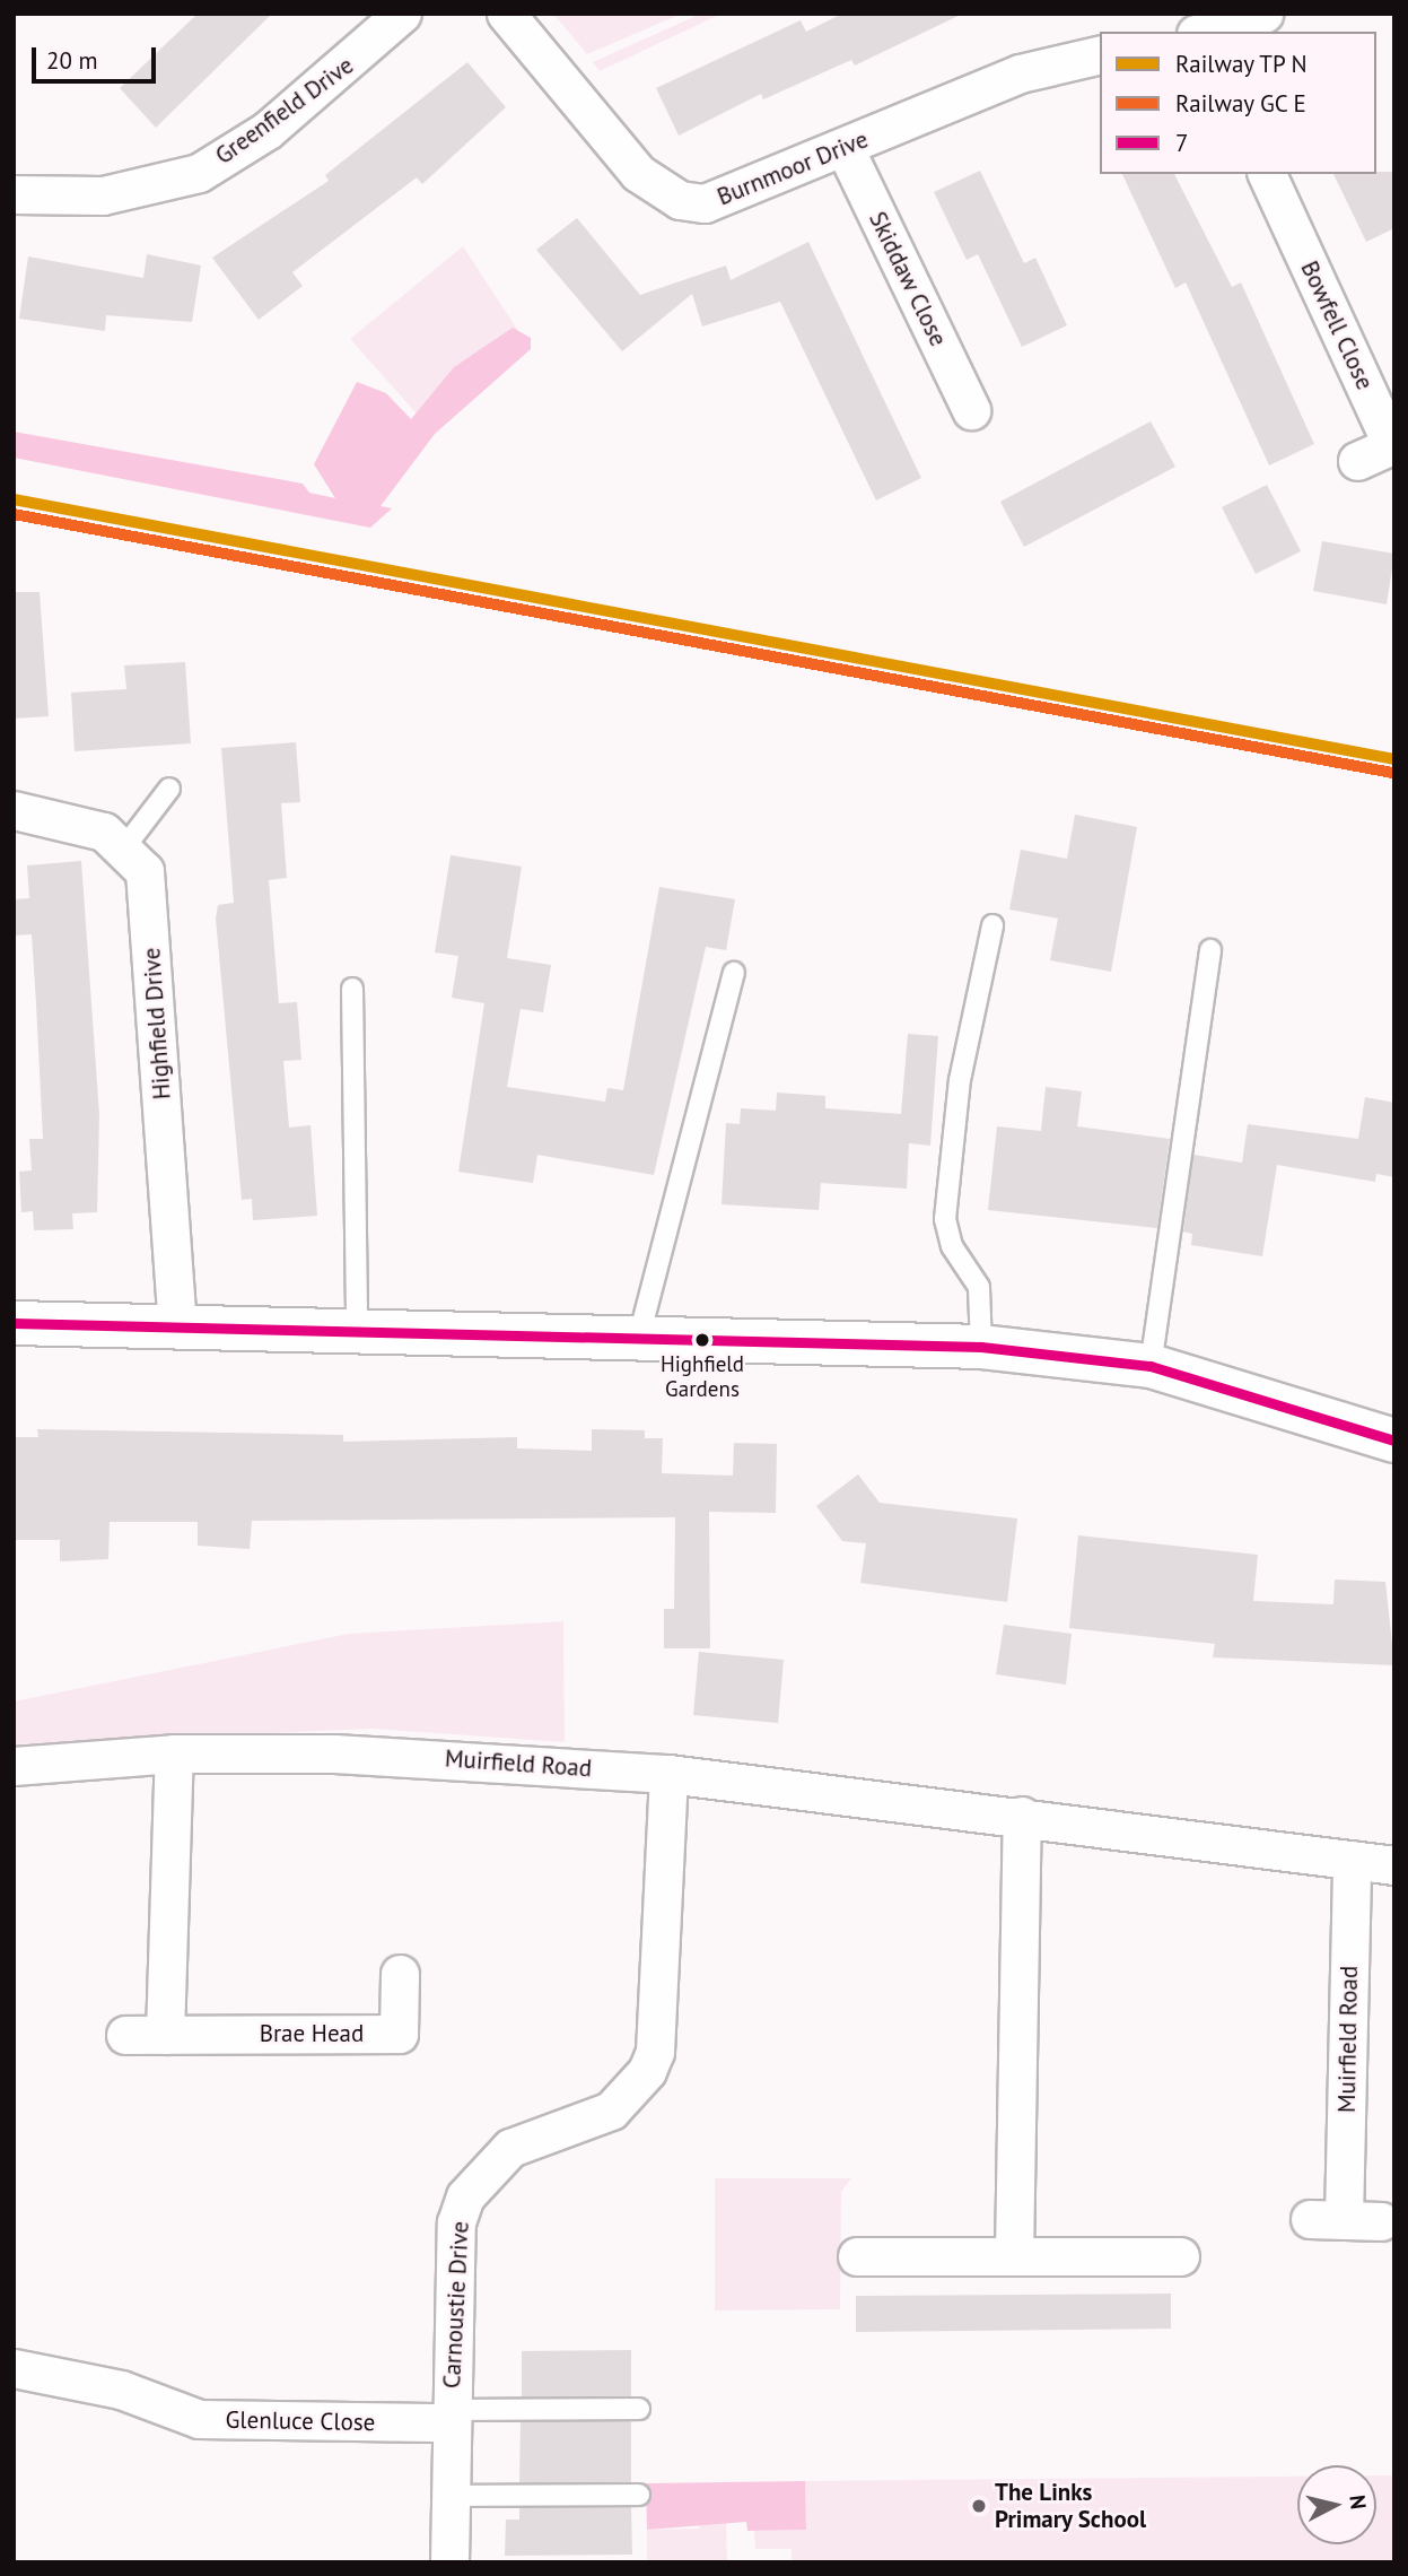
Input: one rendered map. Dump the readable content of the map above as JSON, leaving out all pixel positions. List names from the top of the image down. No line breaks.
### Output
{"streets":{"street":["Greenfield Drive","Burnmoor Drive","Skiddaw Close","Bowfell Close","Highfield Drive","Muirfield Road","Brae Head","Carnoustie Drive","Glenluce Close"]},"crossings":[["Burnmoor Drive","Skiddaw Close"],["Muirfield Road","Carnoustie Drive"],["Carnoustie Drive","Glenluce Close"]],"places":["Highfield Gardens","The Links Primary School"],"lines":["transit line 7"],"legend":["Railway TP N","Railway GC E","7"],"scale_bar":"20 m","north":"right"}
